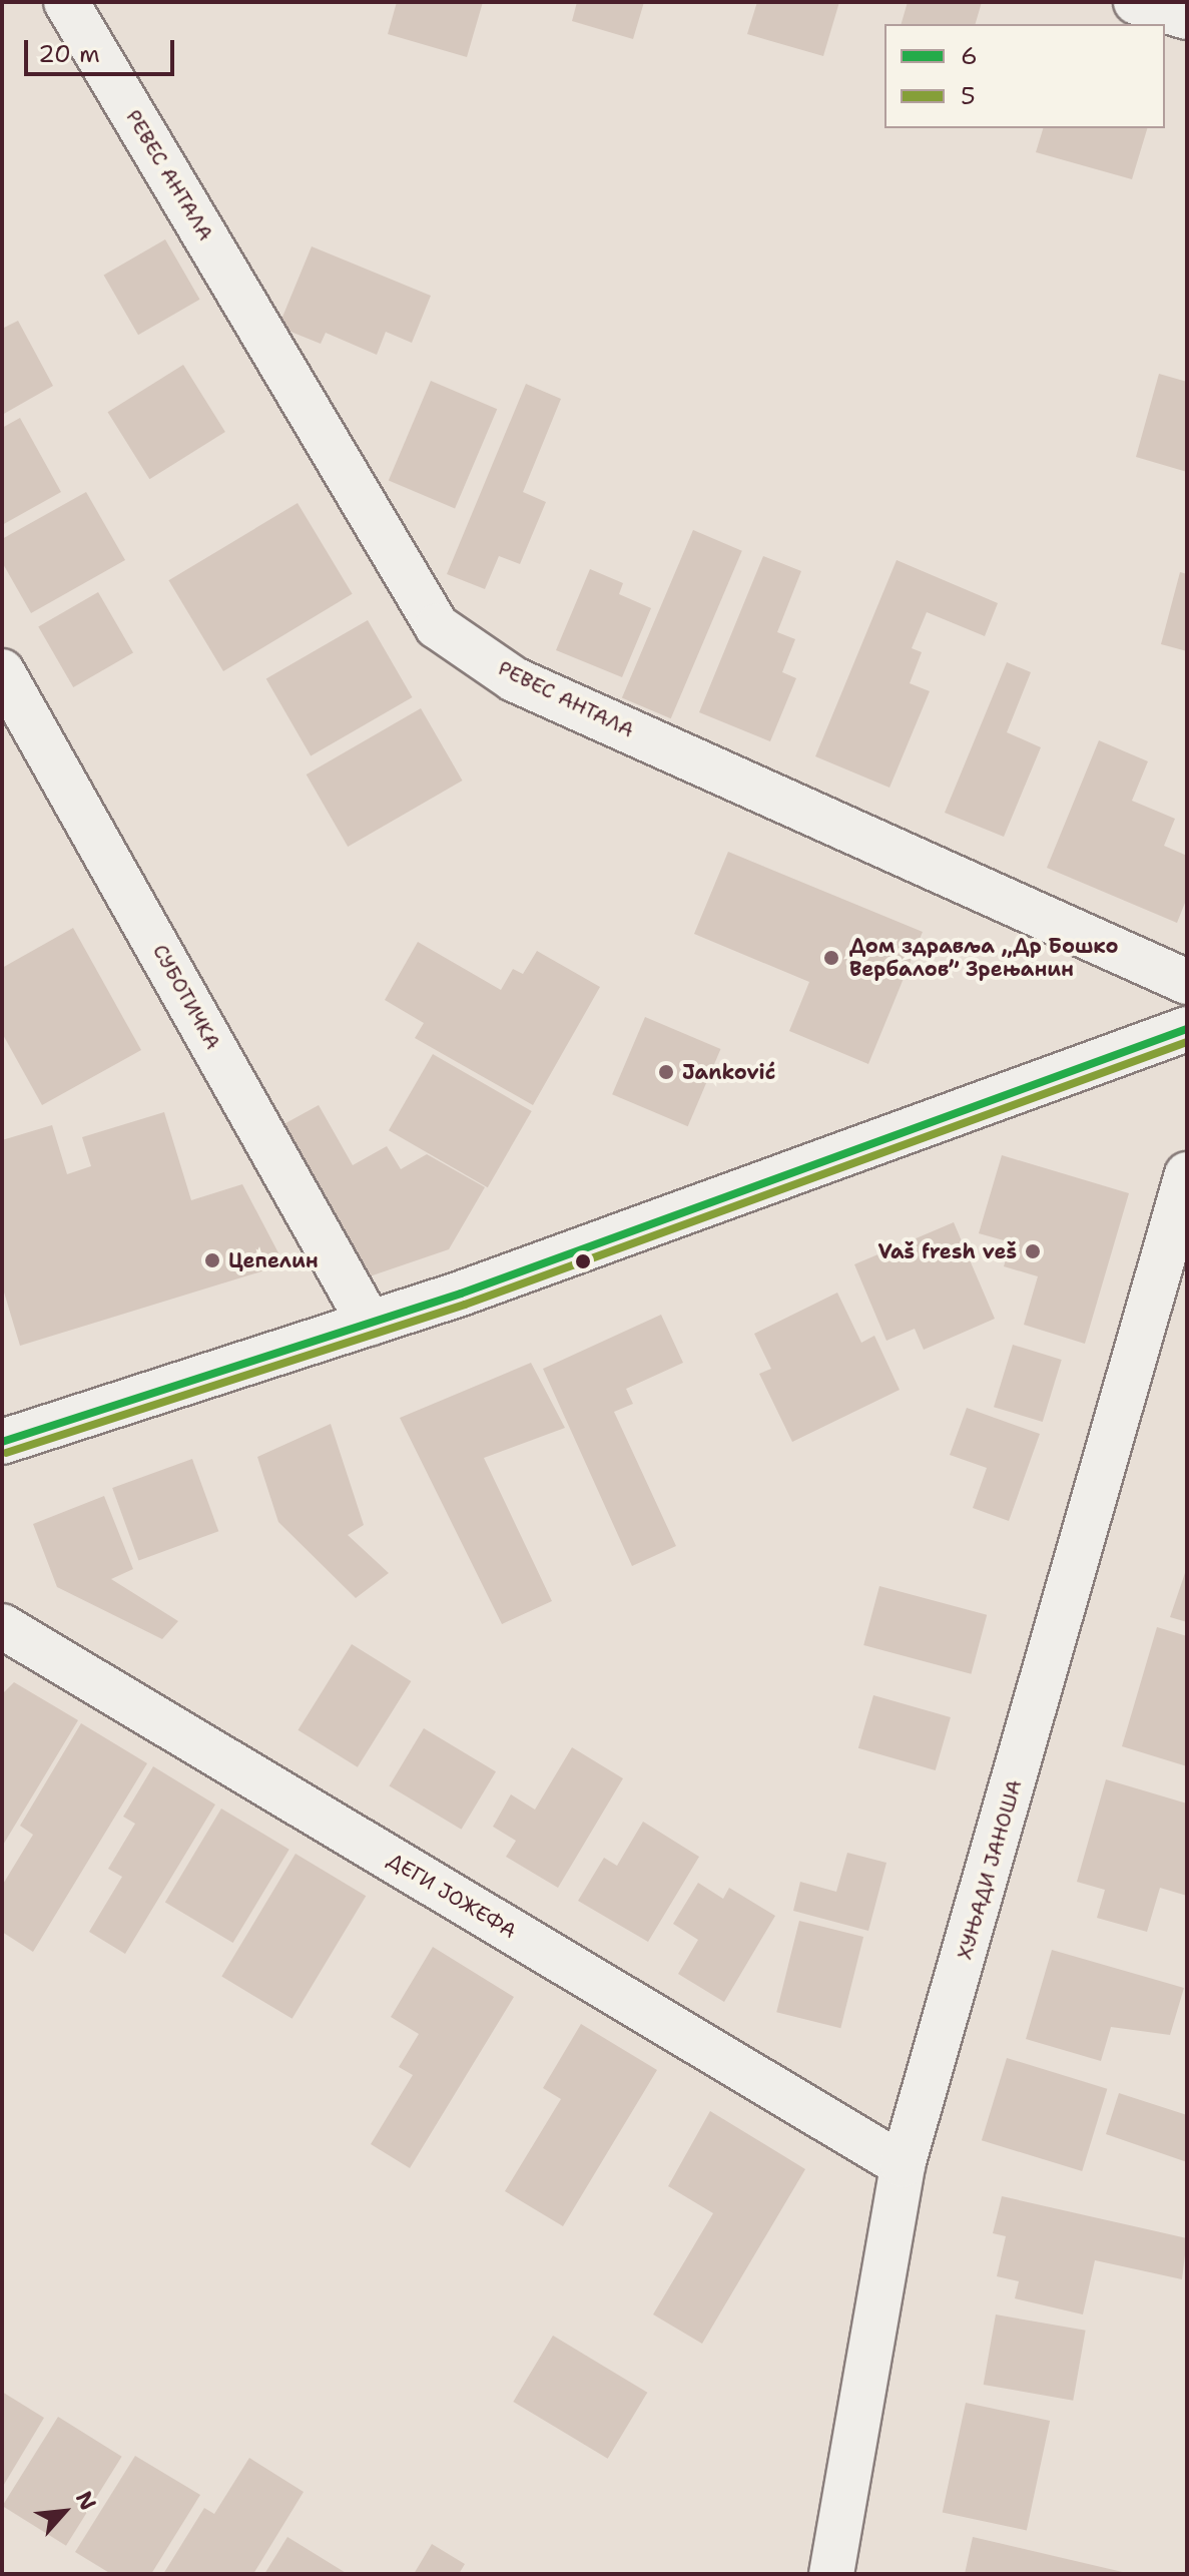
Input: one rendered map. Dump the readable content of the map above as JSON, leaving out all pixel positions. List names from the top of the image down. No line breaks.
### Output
{"streets":{"street":["РЕВЕС АНТАЛА","СУБОТИЧКА","ХУЊАДИ ЈАНОША","ДЕГИ ЈОЖЕФА"]},"crossings":[["ХУЊАДИ ЈАНОША","ДЕГИ ЈОЖЕФА"]],"places":["Дом здравља „Др Бошко Вербалов” Зрењанин","Janković","Vaš fresh veš","Цепелин"],"lines":["transit line 6","transit line 5"],"legend":["6","5"],"scale_bar":"20 m","north":"top right"}
